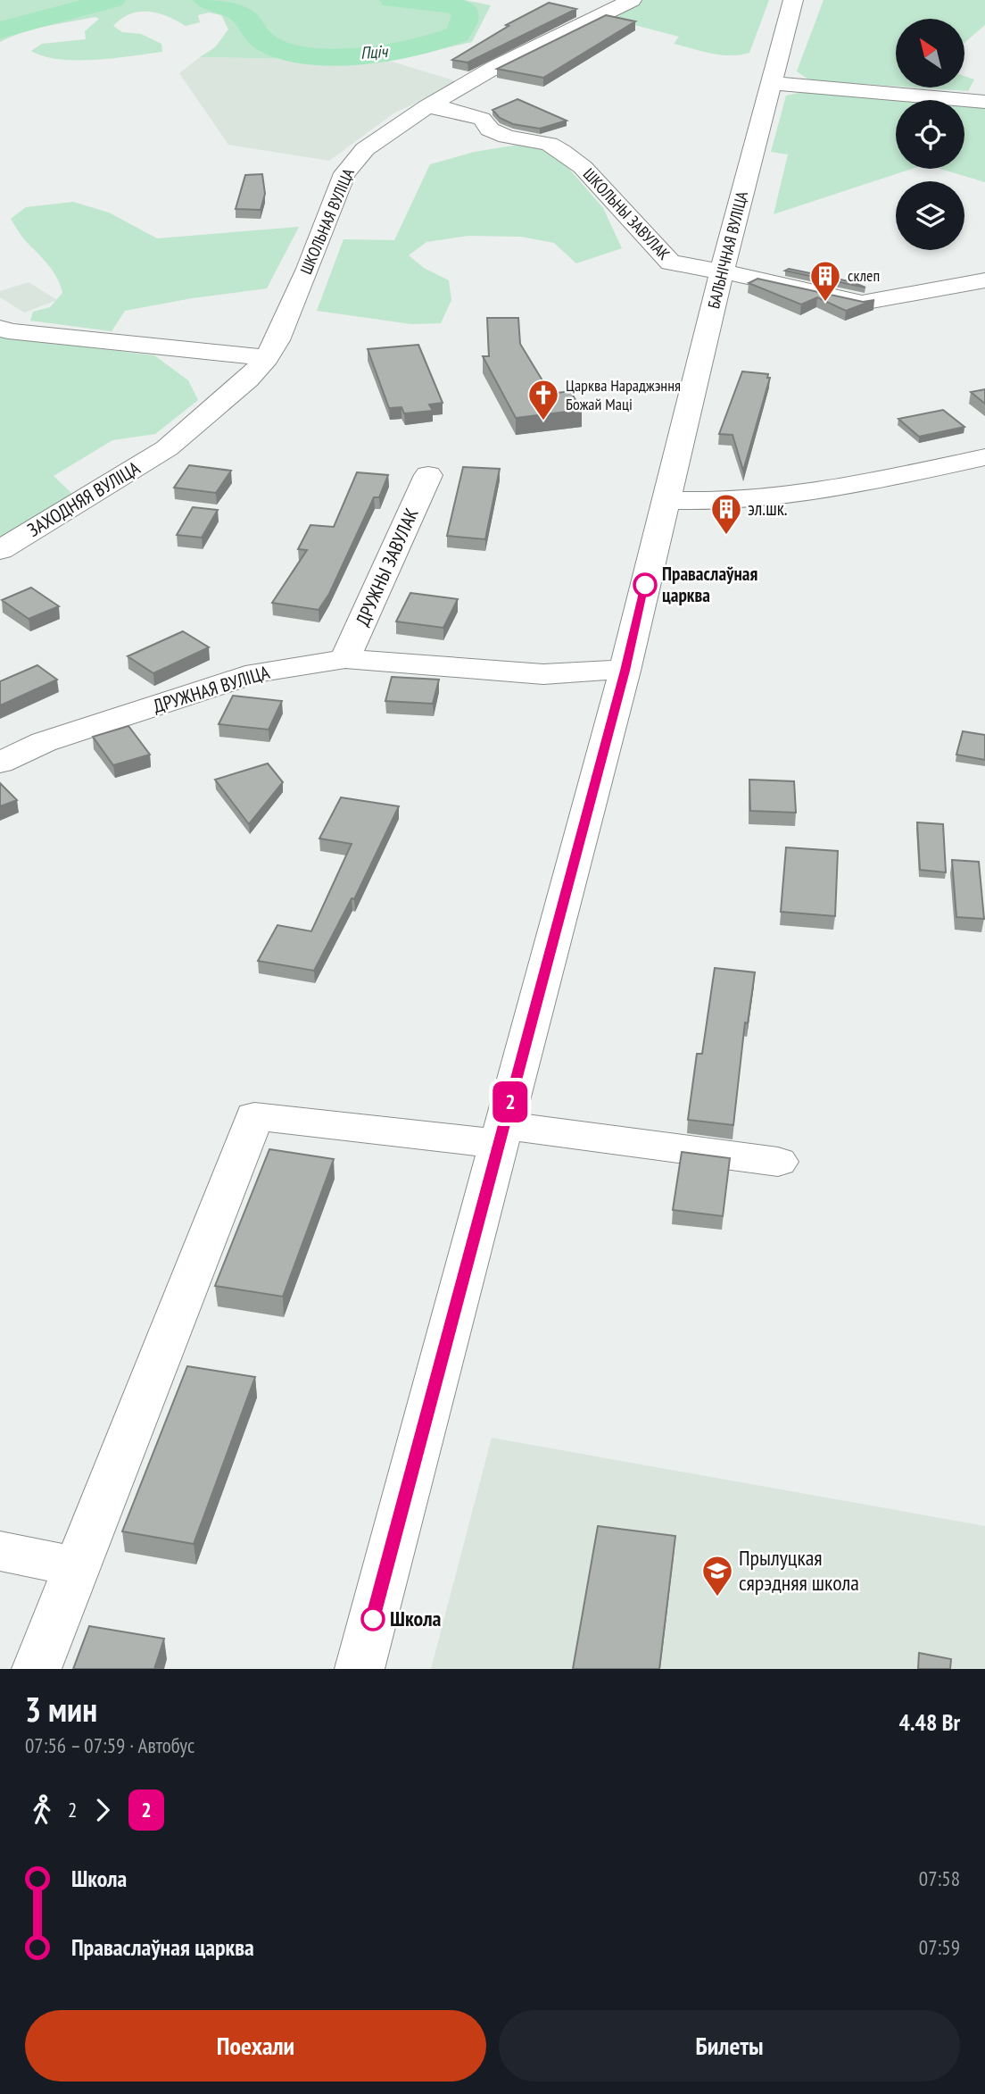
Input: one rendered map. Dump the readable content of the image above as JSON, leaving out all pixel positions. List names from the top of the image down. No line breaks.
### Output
{"streets":{"street":["ШКОЛЬНЫ ЗАВУЛАК","ШКОЛЬНАЯ ВУЛІЦА","БАЛЬНІЧНАЯ ВУЛІЦА","ЗАХОДНЯЯ ВУЛІЦА","ДРУЖНЫ ЗАВУЛАК","ДРУЖНАЯ ВУЛІЦА"]},"crossings":[["ШКОЛЬНЫ ЗАВУЛАК","ШКОЛЬНАЯ ВУЛІЦА"],["ШКОЛЬНЫ ЗАВУЛАК","БАЛЬНІЧНАЯ ВУЛІЦА"],["ШКОЛЬНАЯ ВУЛІЦА","ЗАХОДНЯЯ ВУЛІЦА"],["БАЛЬНІЧНАЯ ВУЛІЦА","ДРУЖНАЯ ВУЛІЦА"],["ДРУЖНЫ ЗАВУЛАК","ДРУЖНАЯ ВУЛІЦА"]],"water":["Пціч"],"places":{"building":["склеп","эл.шк."],"church":["Царква Нараджэння Божай Маці"],"other":["Праваслаўная царква","Школа"],"school or university":["Прылуцкая сярэдняя школа"]},"lines":["bus line 2"],"north":"top left","page":{"on_map":"2","heading":["3 мин","07:56 – 07:59 · Автобус","4.48 Br"],"legs":["2","2"],"list":[{"name":"Школа","value":"07:58"},{"name":"Праваслаўная царква","value":"07:59"}],"buttons":["Поехали","Билеты"]}}
